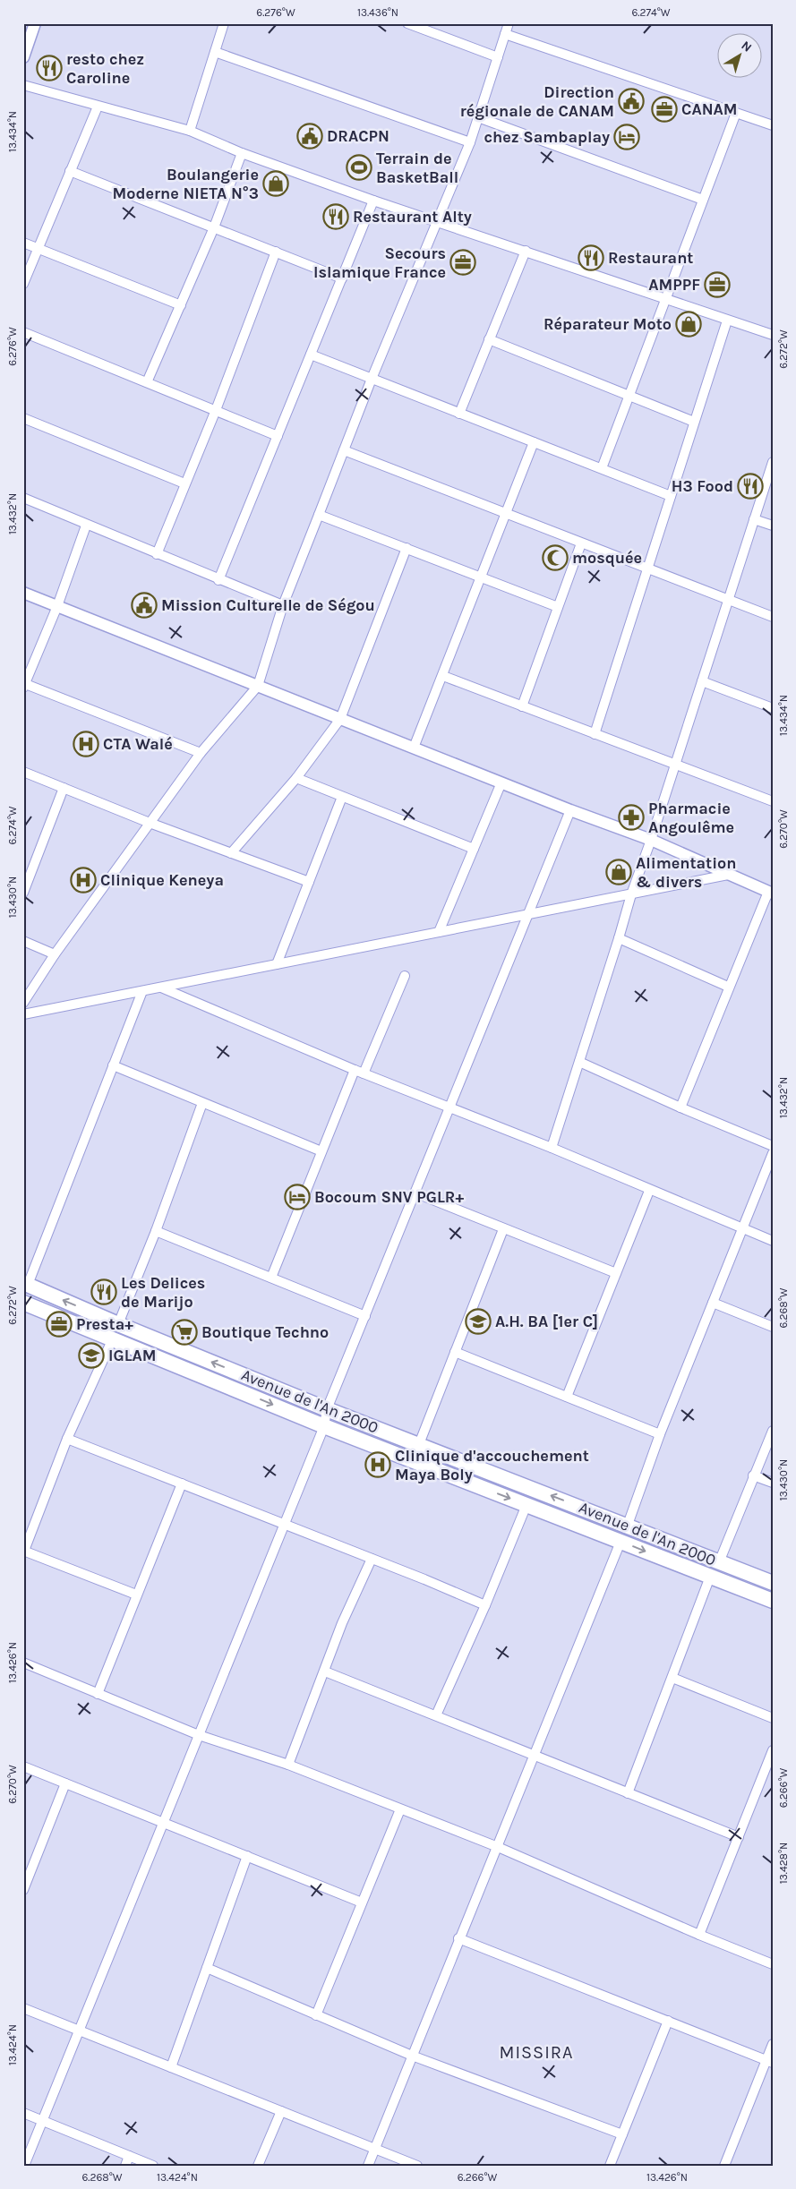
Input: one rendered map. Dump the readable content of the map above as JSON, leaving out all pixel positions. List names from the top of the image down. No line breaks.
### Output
{"streets":{"main road":["Avenue de l'An 2000"]},"districts":["MISSIRA"],"places":{"restaurant":["resto chez Caroline","Restaurant Alty","Restaurant","H3 Food","Les Delices de Marijo"],"public building":["Direction régionale de CANAM","DRACPN","Mission Culturelle de Ségou"],"office":["CANAM","Secours Islamique France","AMPPF","Presta+"],"hotel":["chez Sambaplay","Bocoum SNV PGLR+"],"sports":["Terrain de BasketBall"],"shop":["Boulangerie Moderne NIETA N°3","Réparateur Moto","Alimentation & divers"],"mosque":["mosquée"],"hospital":["CTA Walé","Clinique Keneya","Clinique d'accouchement Maya Boly"],"pharmacy":["Pharmacie Angoulême"],"school or university":["A.H. BA [1er C]","IGLAM"],"supermarket":["Boutique Techno"]},"north":"top right","coordinates":["6.276°W","13.436°N","6.274°W","13.434°N","6.272°W","13.432°N","6.270°W","13.430°N","6.268°W","13.426°N","6.266°W","13.428°N","13.424°N"]}
